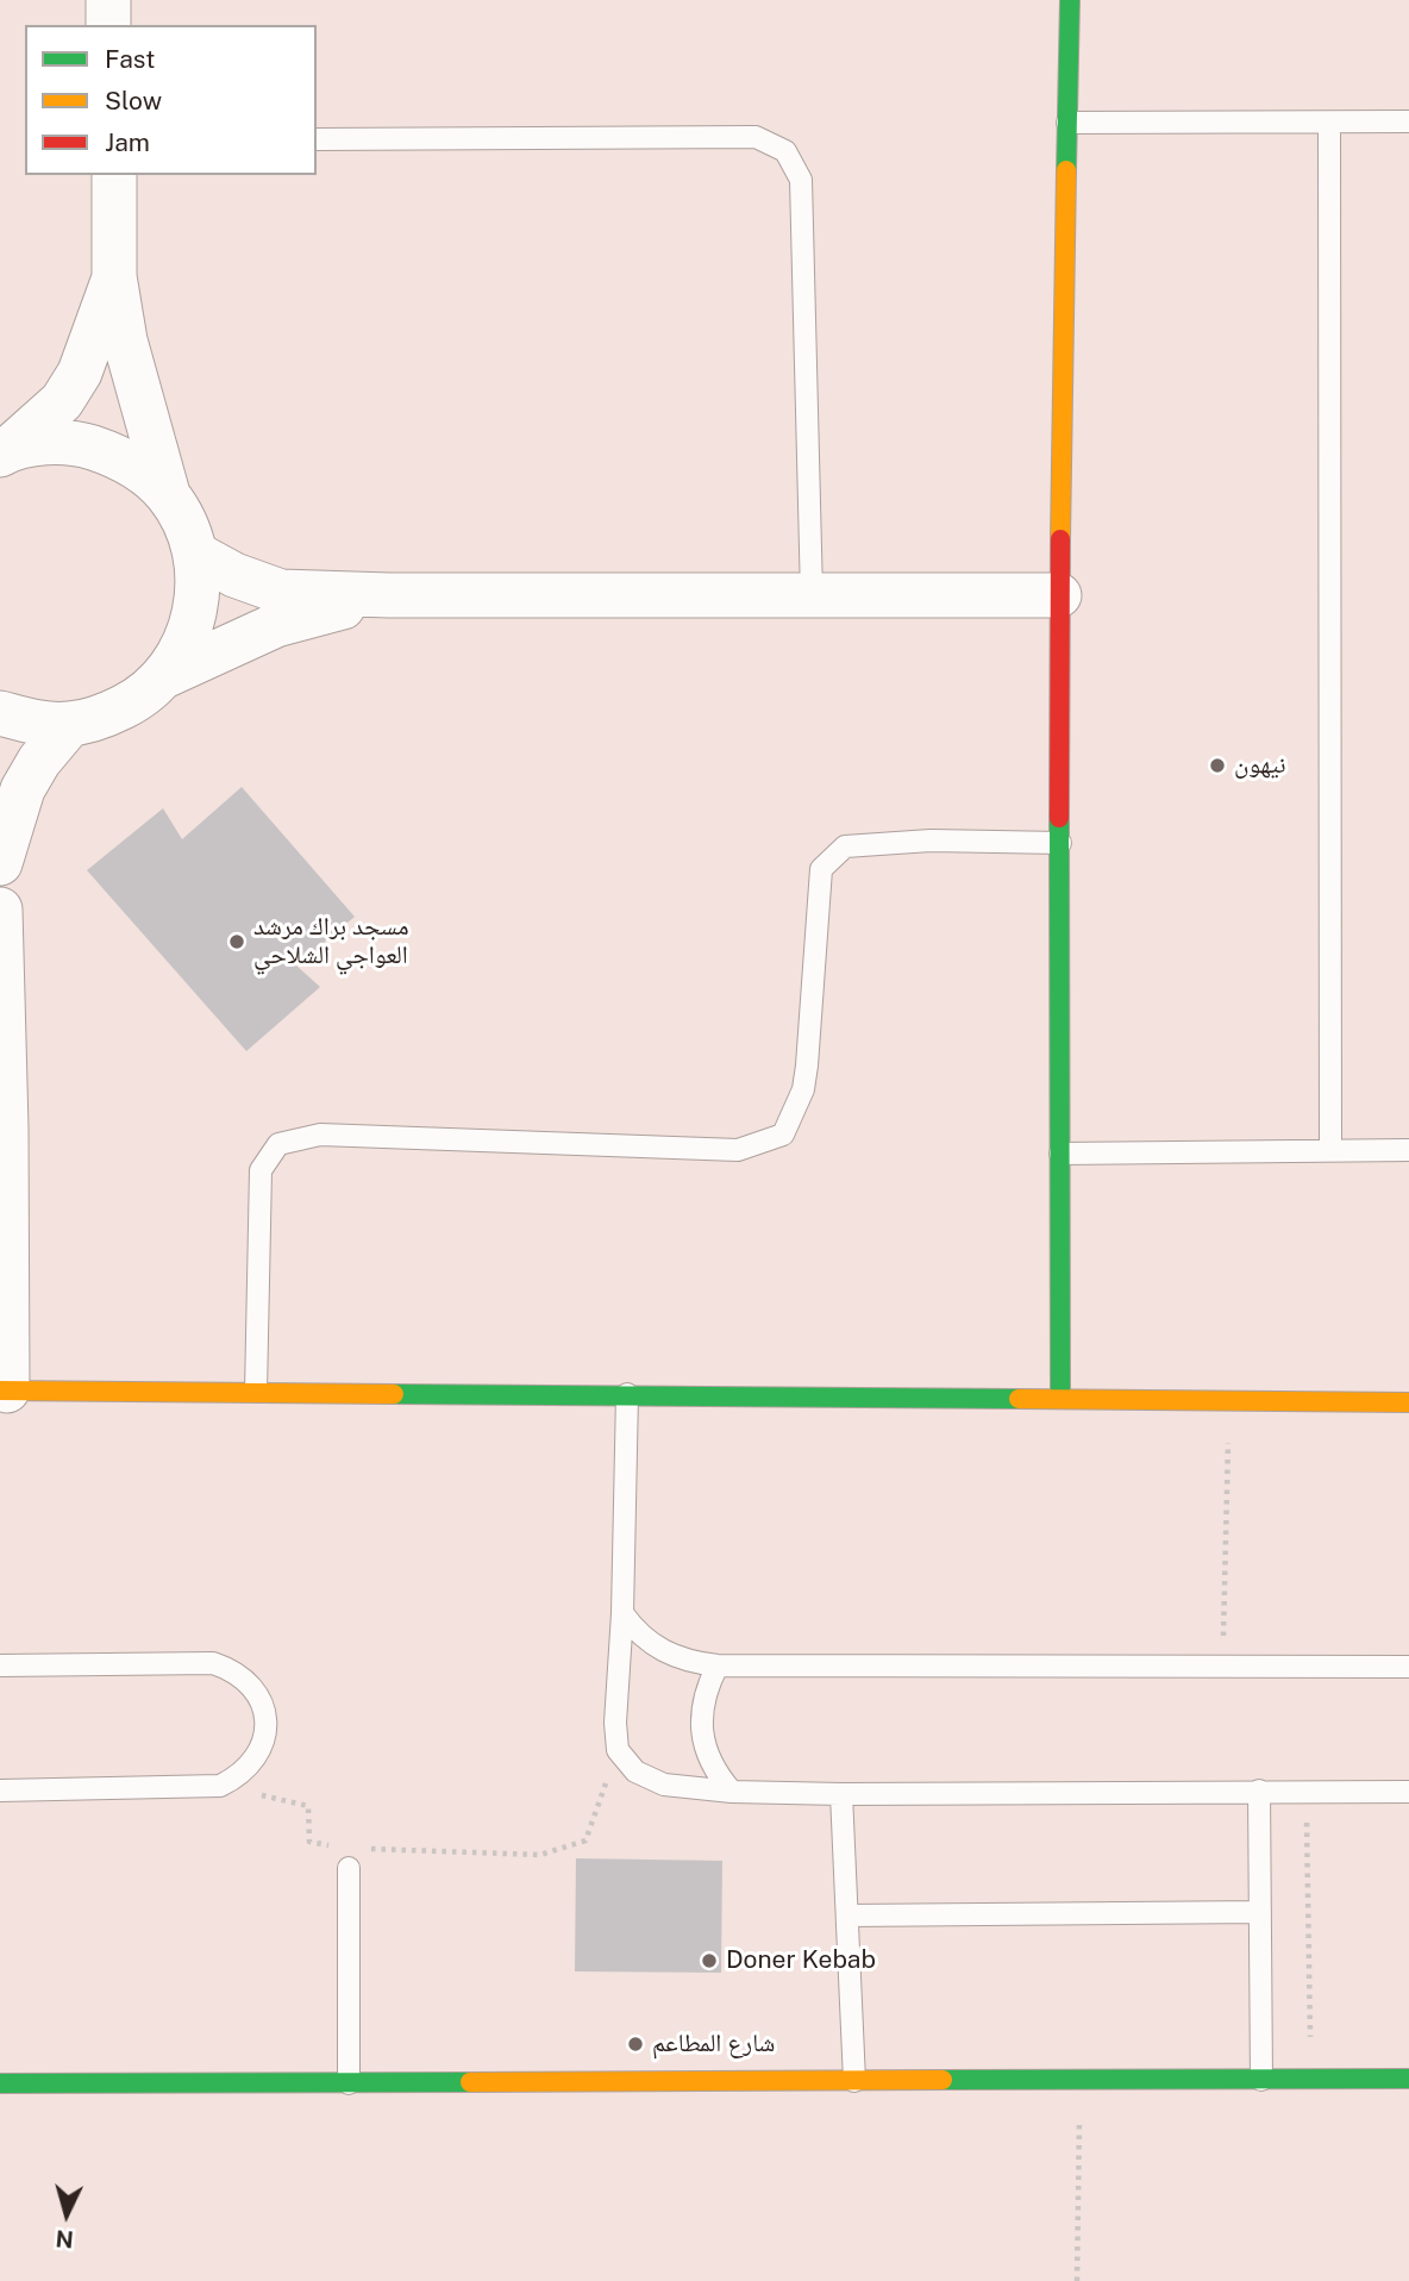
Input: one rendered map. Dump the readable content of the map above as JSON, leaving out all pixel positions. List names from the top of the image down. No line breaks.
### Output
{"places":["نيهون","مسجد براك مرشد العواجي الشلاحي","Doner Kebab","شارع المطاعم"],"legend":["Fast","Slow","Jam"],"north":"bottom"}
